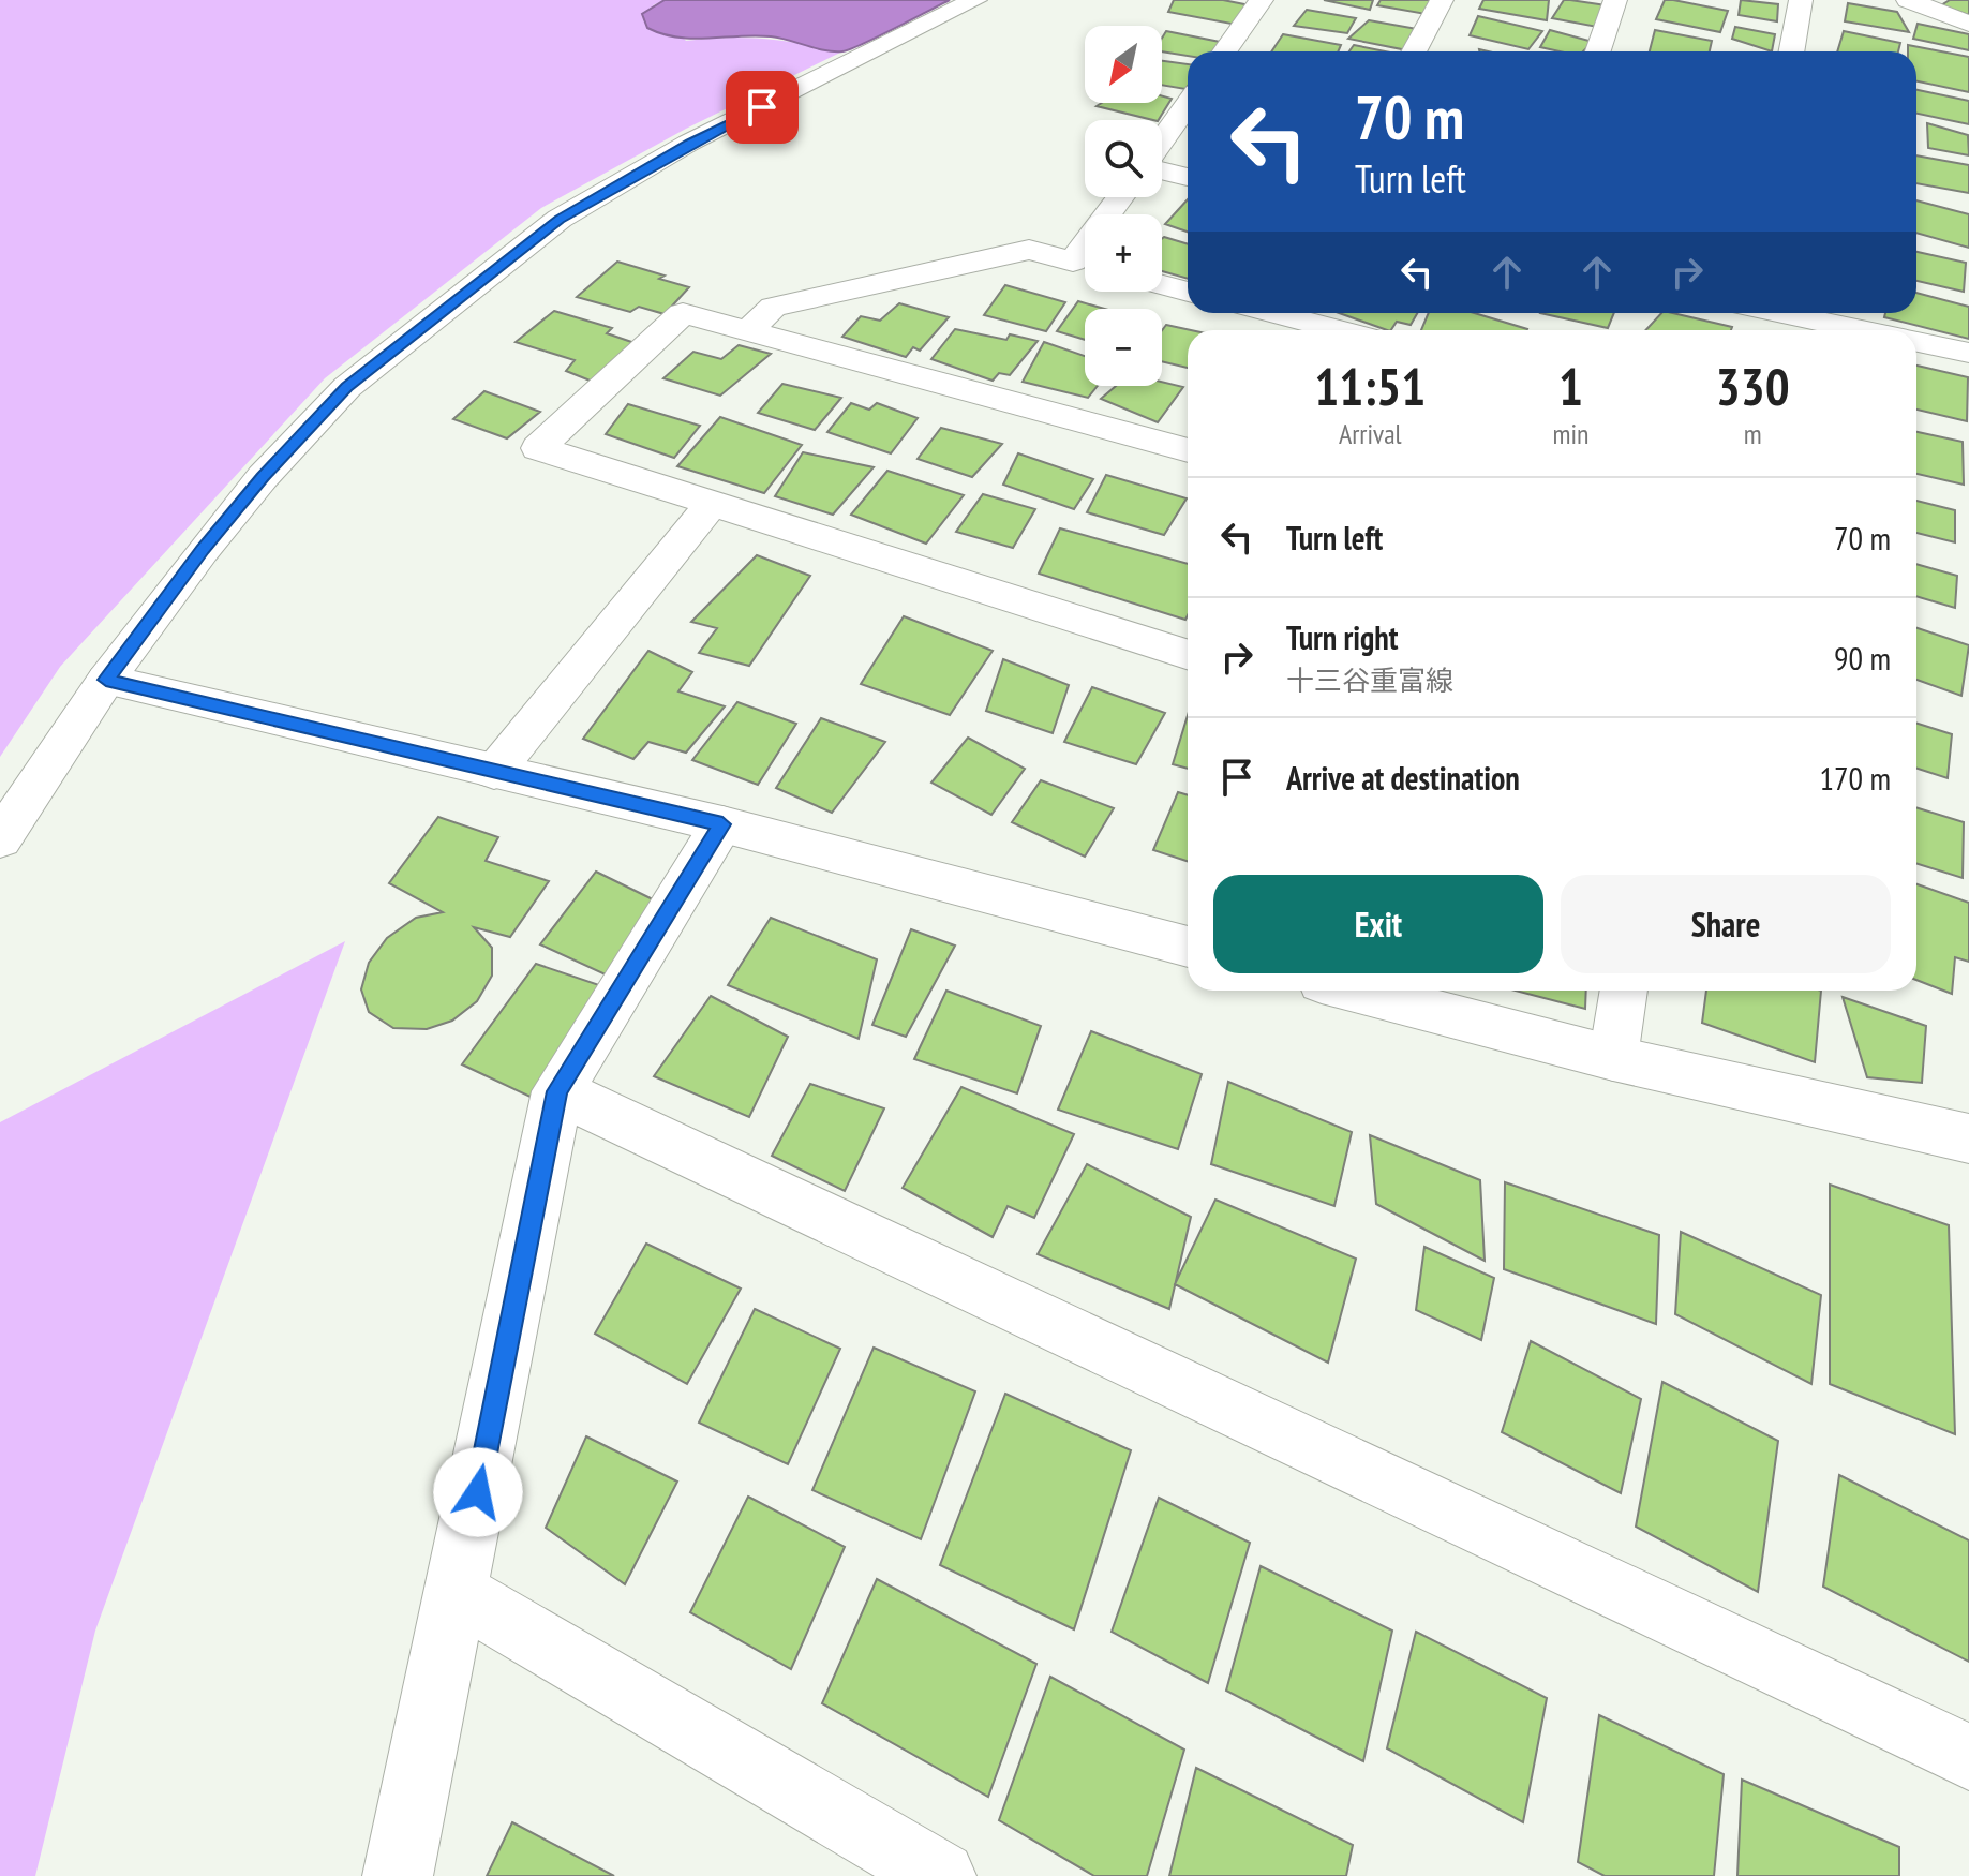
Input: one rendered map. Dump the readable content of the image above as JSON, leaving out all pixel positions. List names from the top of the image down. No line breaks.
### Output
{"north":"bottom left","page":{"map_buttons":["+","−"],"turn":["70 m","Turn left"],"eta":["11:51","Arrival","1","min","330","m"],"list":[{"name":"Turn left","value":"70 m"},{"name":"Turn right","note":"十三谷重富線","value":"90 m"},{"name":"Arrive at destination","value":"170 m"}],"buttons":["Exit","Share"]}}
